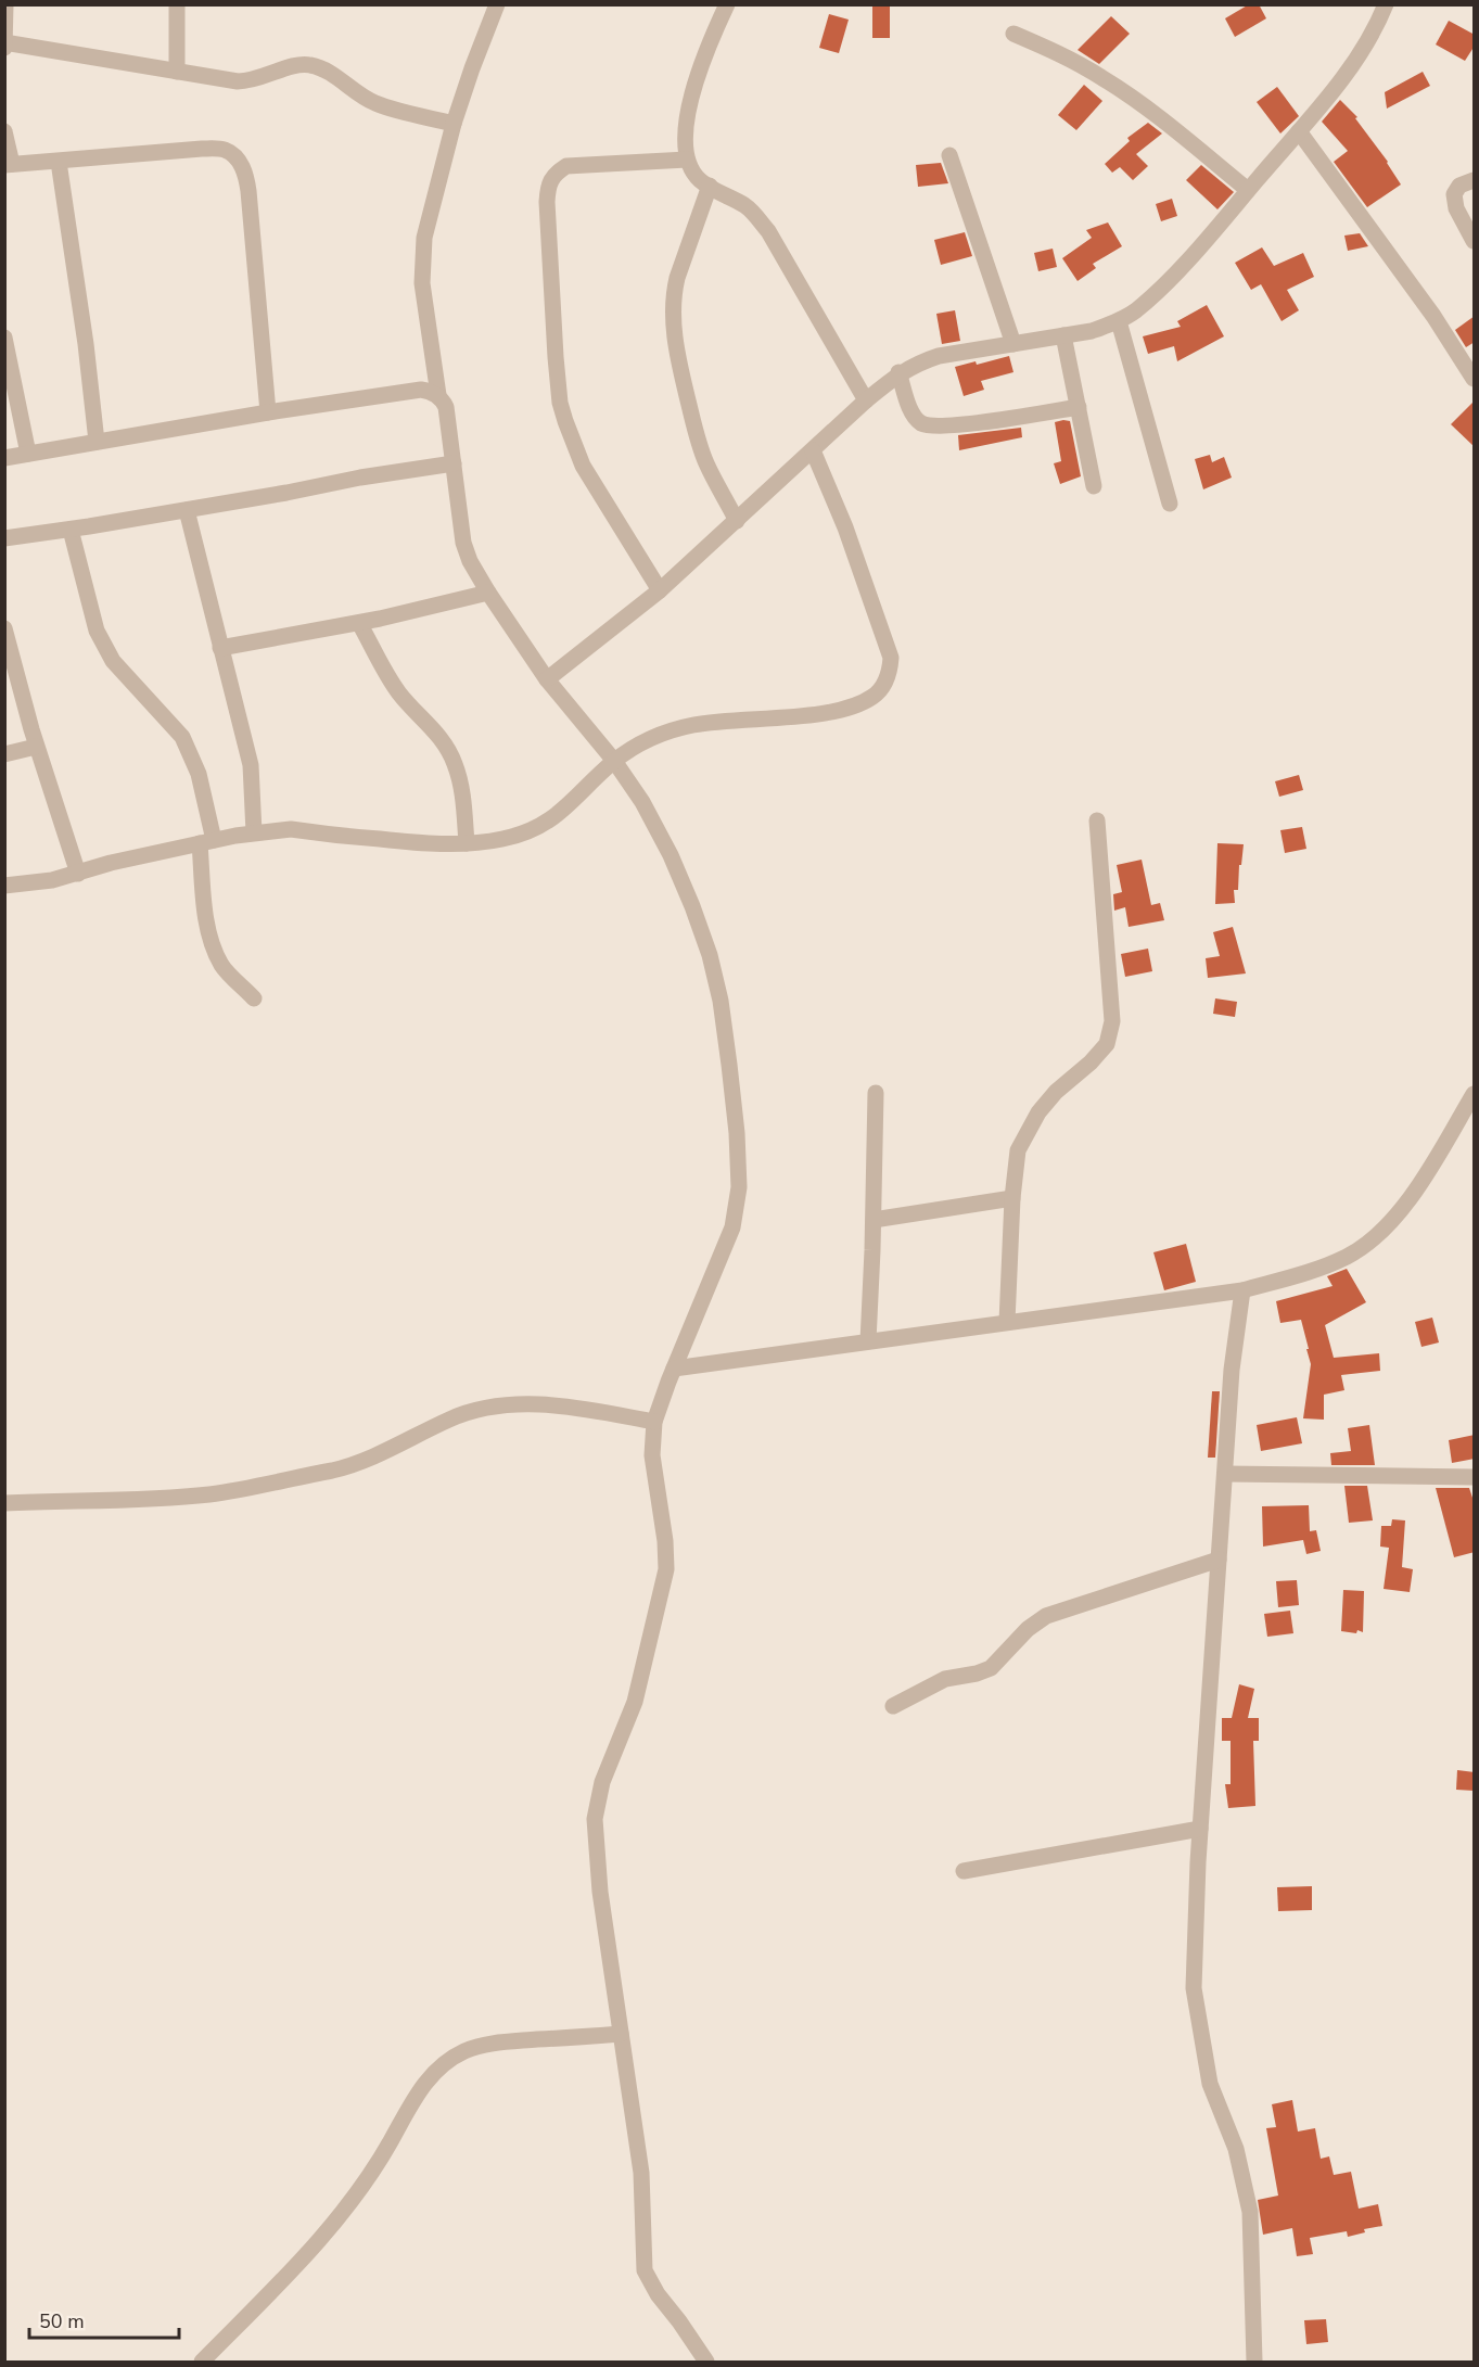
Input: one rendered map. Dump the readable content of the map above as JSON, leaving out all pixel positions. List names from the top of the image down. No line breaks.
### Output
{"scale_bar":"50 m"}
